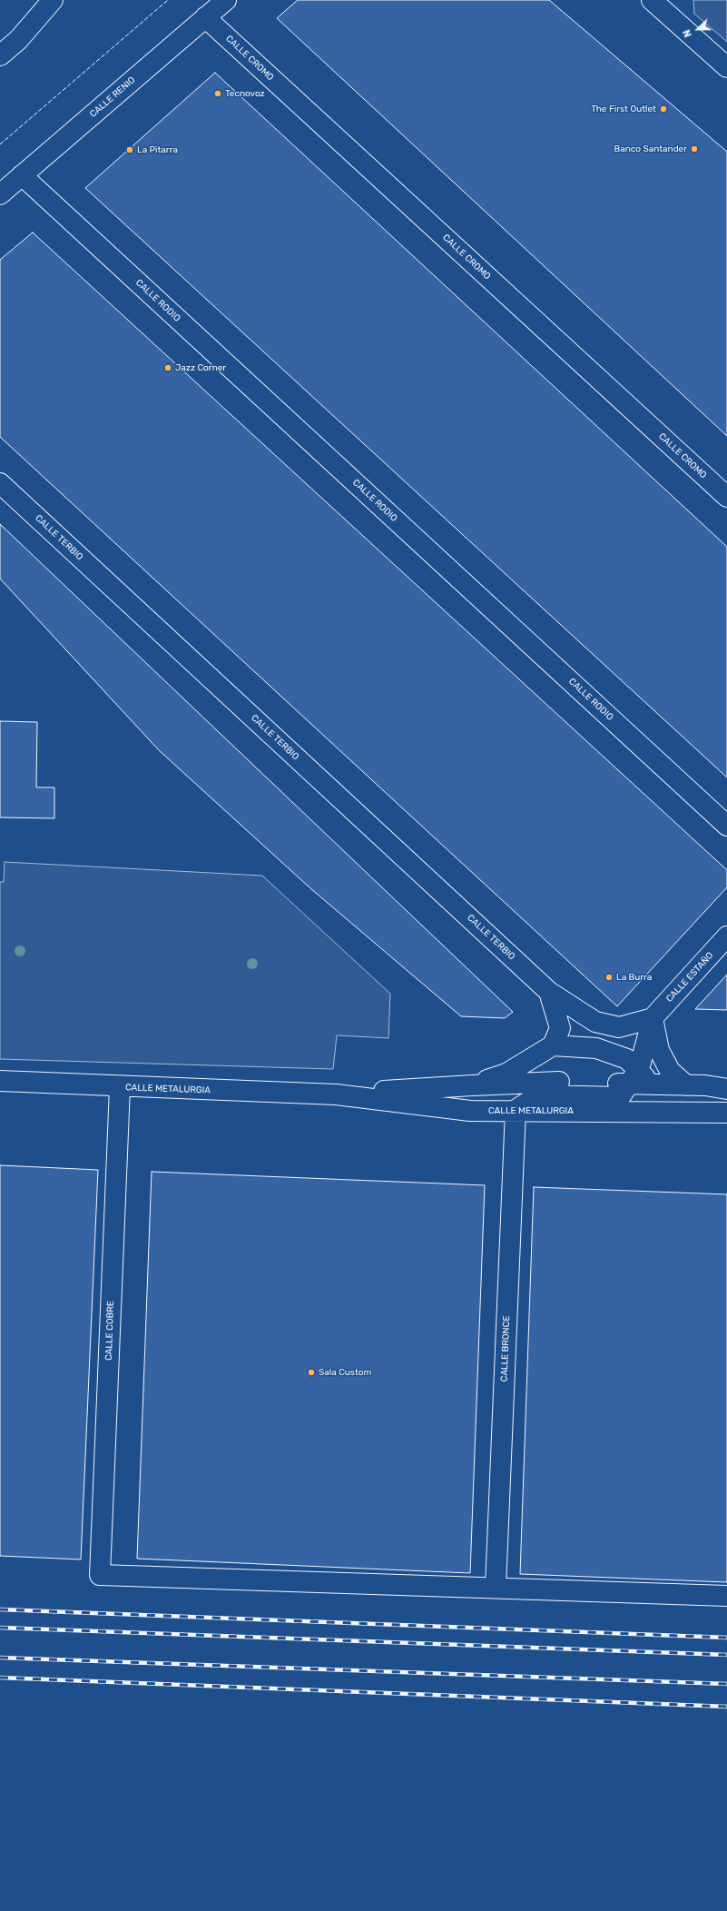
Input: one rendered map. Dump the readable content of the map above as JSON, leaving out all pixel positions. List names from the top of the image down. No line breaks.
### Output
{"streets":{"street":["CALLE CROMO","CALLE RENIO","CALLE RODIO","CALLE TERBIO","CALLE ESTAÑO","CALLE METALURGIA","CALLE COBRE","CALLE BRONCE"]},"crossings":[["CALLE CROMO","CALLE RENIO"],["CALLE RENIO","CALLE RODIO"],["CALLE TERBIO","CALLE ESTAÑO"],["CALLE METALURGIA","CALLE COBRE"],["CALLE METALURGIA","CALLE BRONCE"],["CALLE COBRE","CALLE BRONCE"]],"places":["Tecnovoz","The First Outlet","Banco Santander","La Pitarra","Jazz Corner","La Burra","Sala Custom"],"north":"left"}
